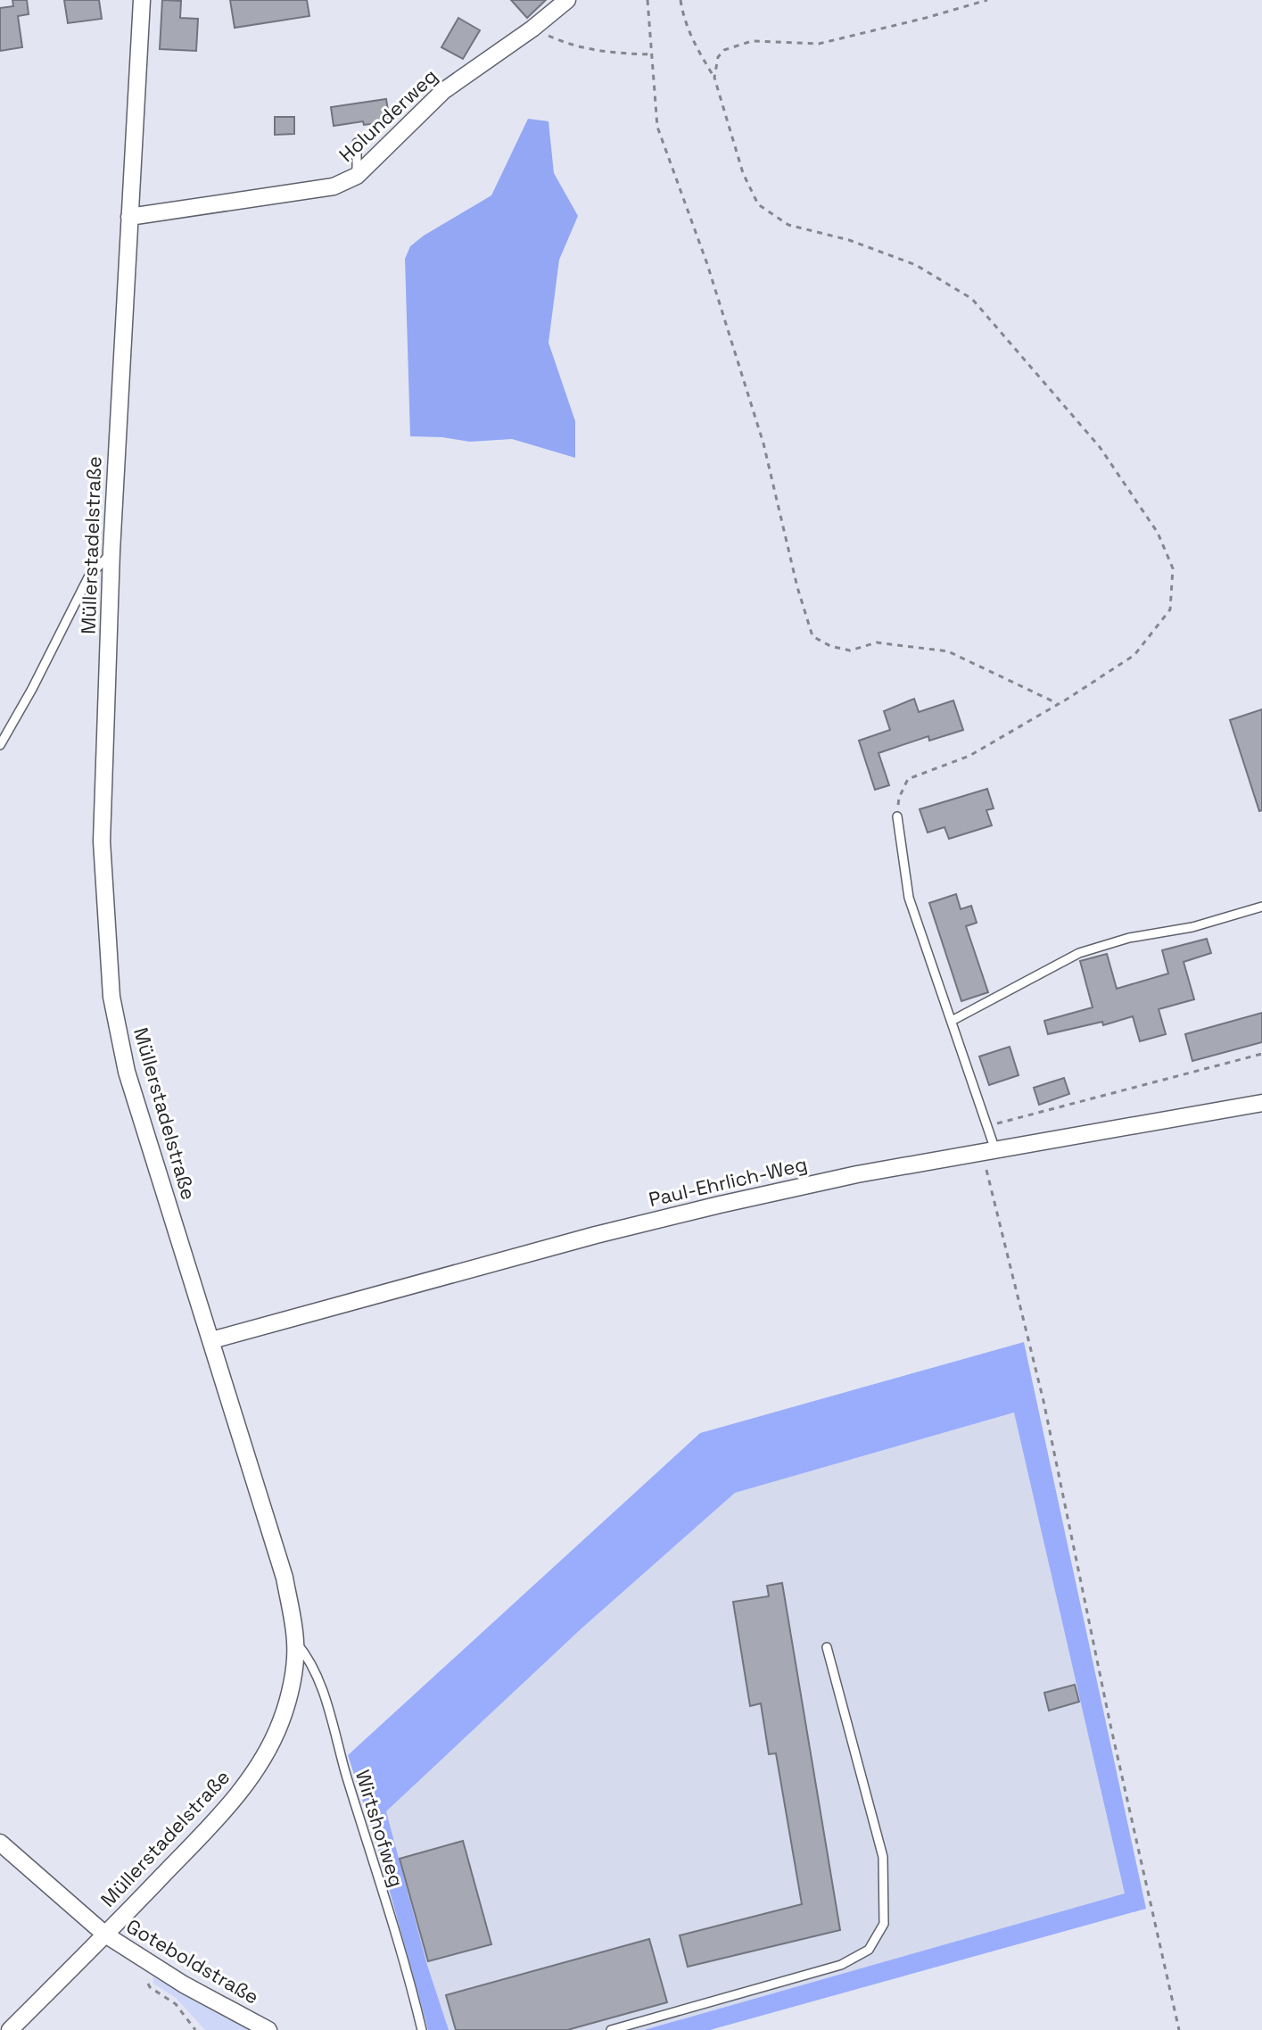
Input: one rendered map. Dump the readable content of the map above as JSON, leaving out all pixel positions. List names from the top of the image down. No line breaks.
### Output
{"streets":{"street":["Holunderweg","Müllerstadelstraße","Paul-Ehrlich-Weg","Goteboldstraße"],"lane":["Wirtshofweg"]},"crossings":[["Holunderweg","Müllerstadelstraße"],["Müllerstadelstraße","Paul-Ehrlich-Weg"],["Müllerstadelstraße","Wirtshofweg"],["Müllerstadelstraße","Goteboldstraße"]]}
